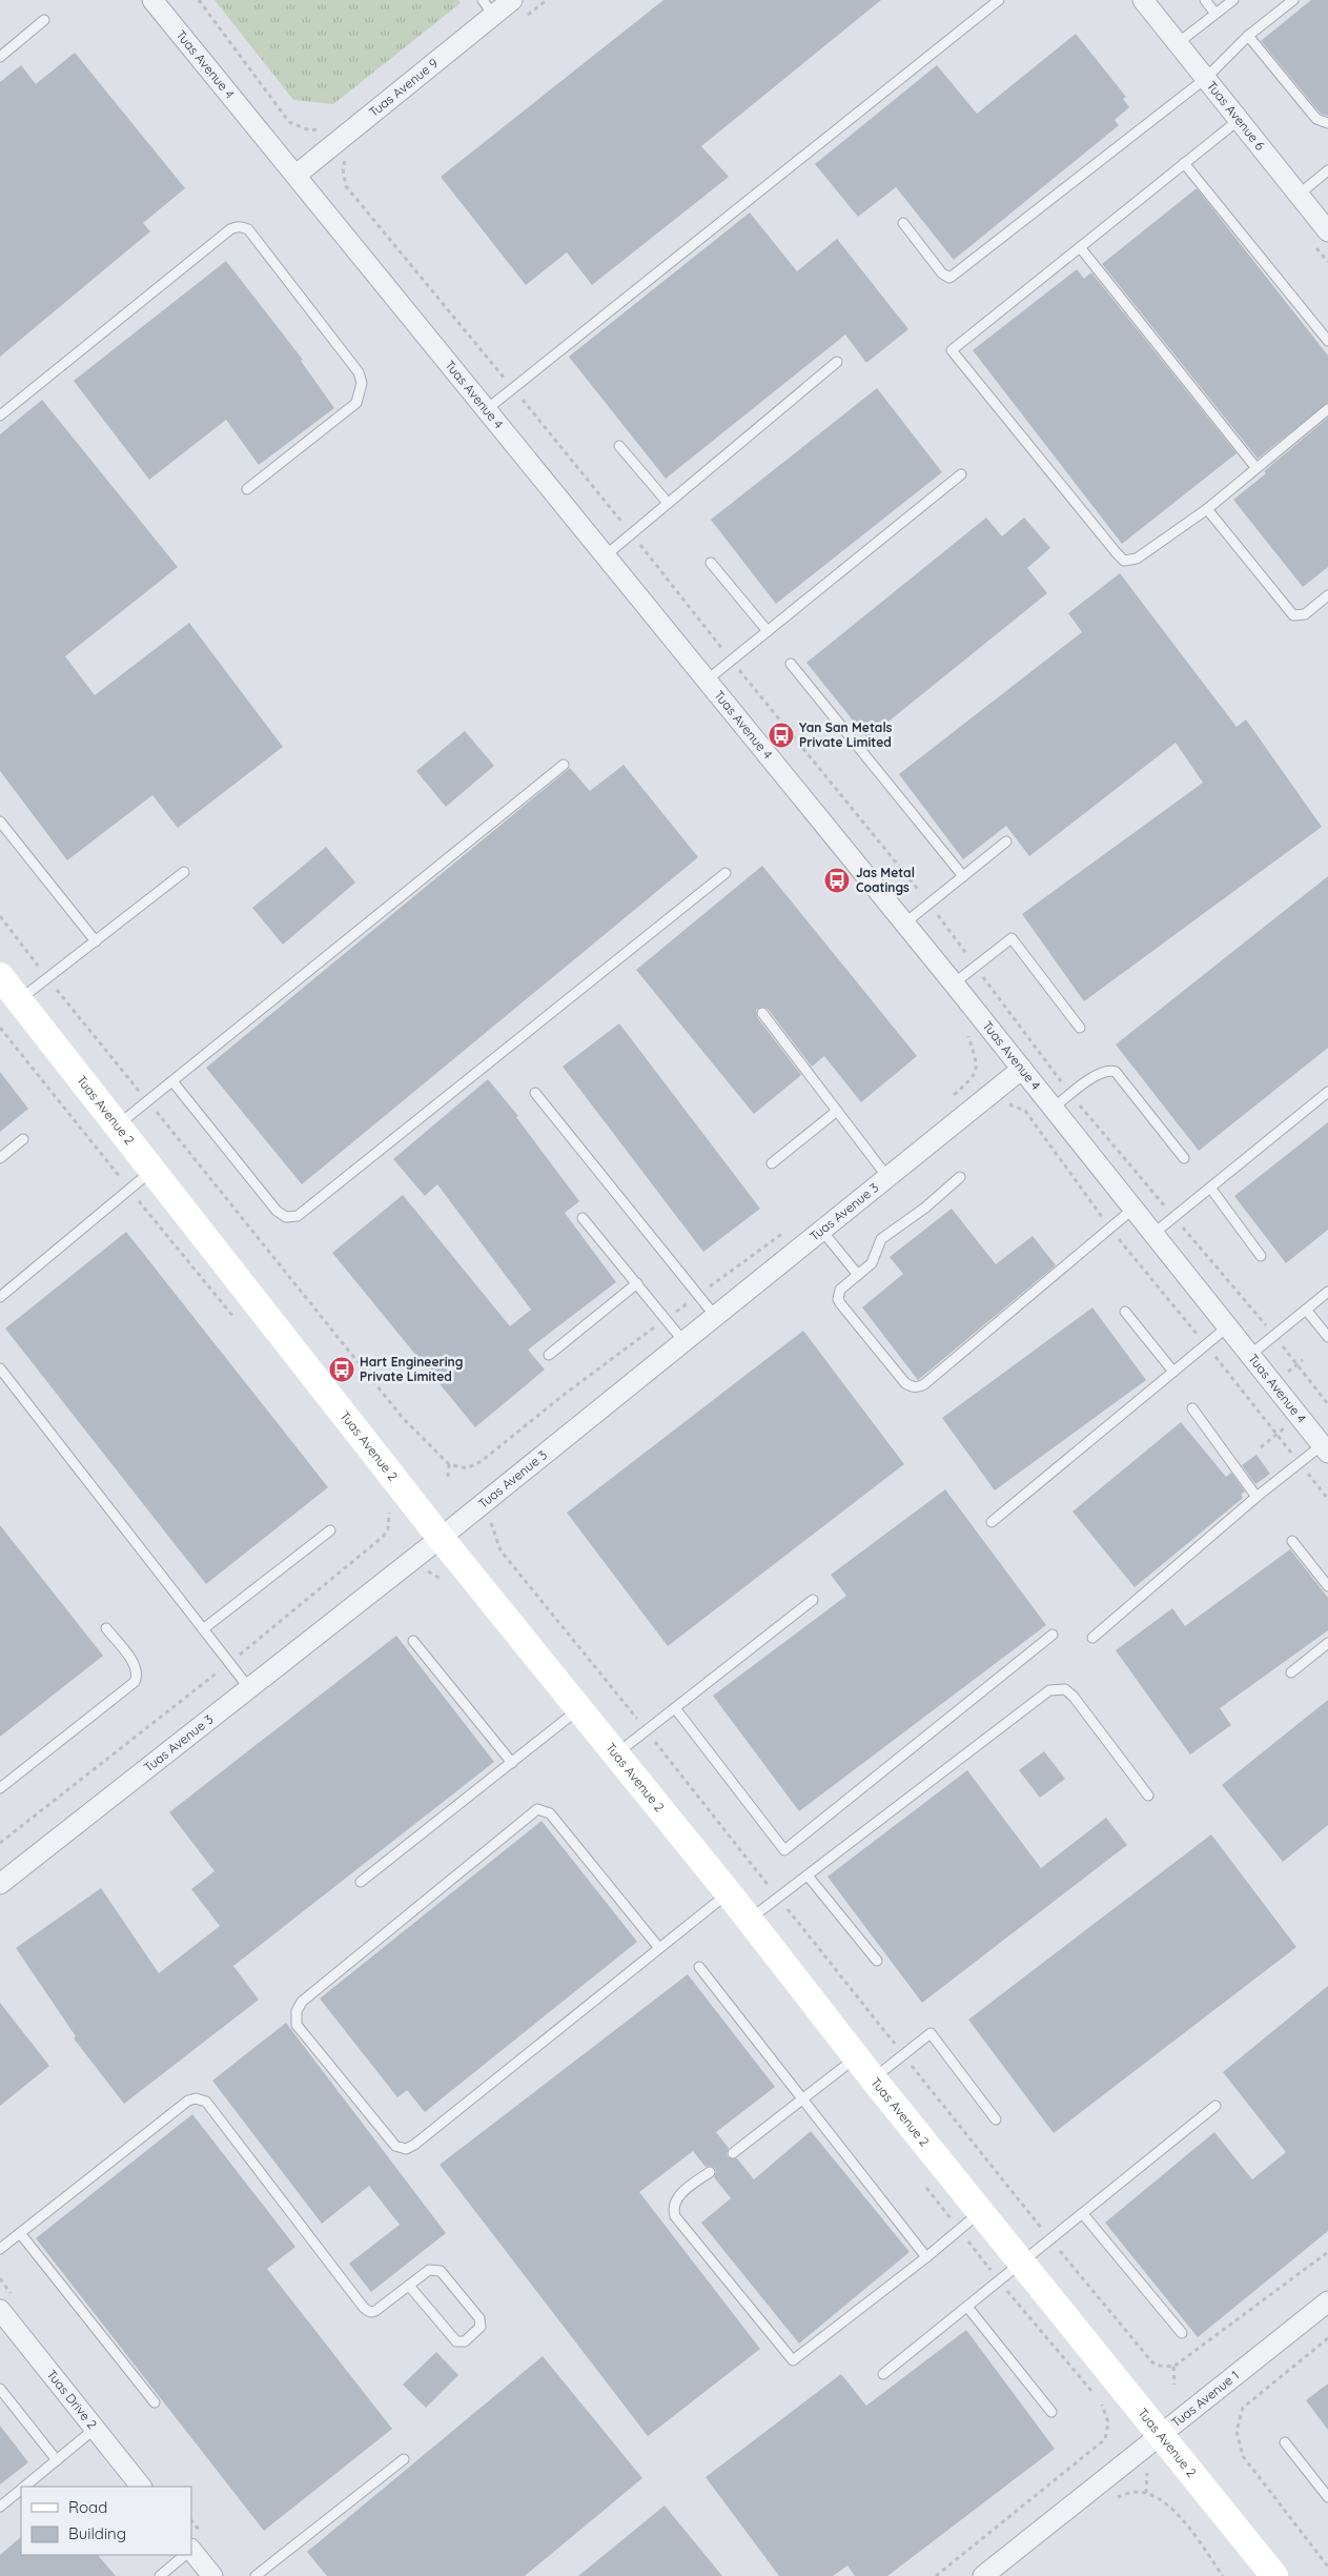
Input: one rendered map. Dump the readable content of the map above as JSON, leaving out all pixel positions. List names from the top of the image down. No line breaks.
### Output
{"streets":{"street":["Tuas Avenue 4","Tuas Avenue 9","Tuas Avenue 6","Tuas Avenue 2","Tuas Avenue 3","Tuas Drive 2","Tuas Avenue 1"]},"crossings":[["Tuas Avenue 4","Tuas Avenue 9"],["Tuas Avenue 4","Tuas Avenue 3"],["Tuas Avenue 2","Tuas Avenue 3"],["Tuas Avenue 2","Tuas Avenue 1"]],"places":{"bus stop":["Yan San Metals Private Limited","Jas Metal Coatings","Hart Engineering Private Limited"]},"legend":["Road","Building"]}
